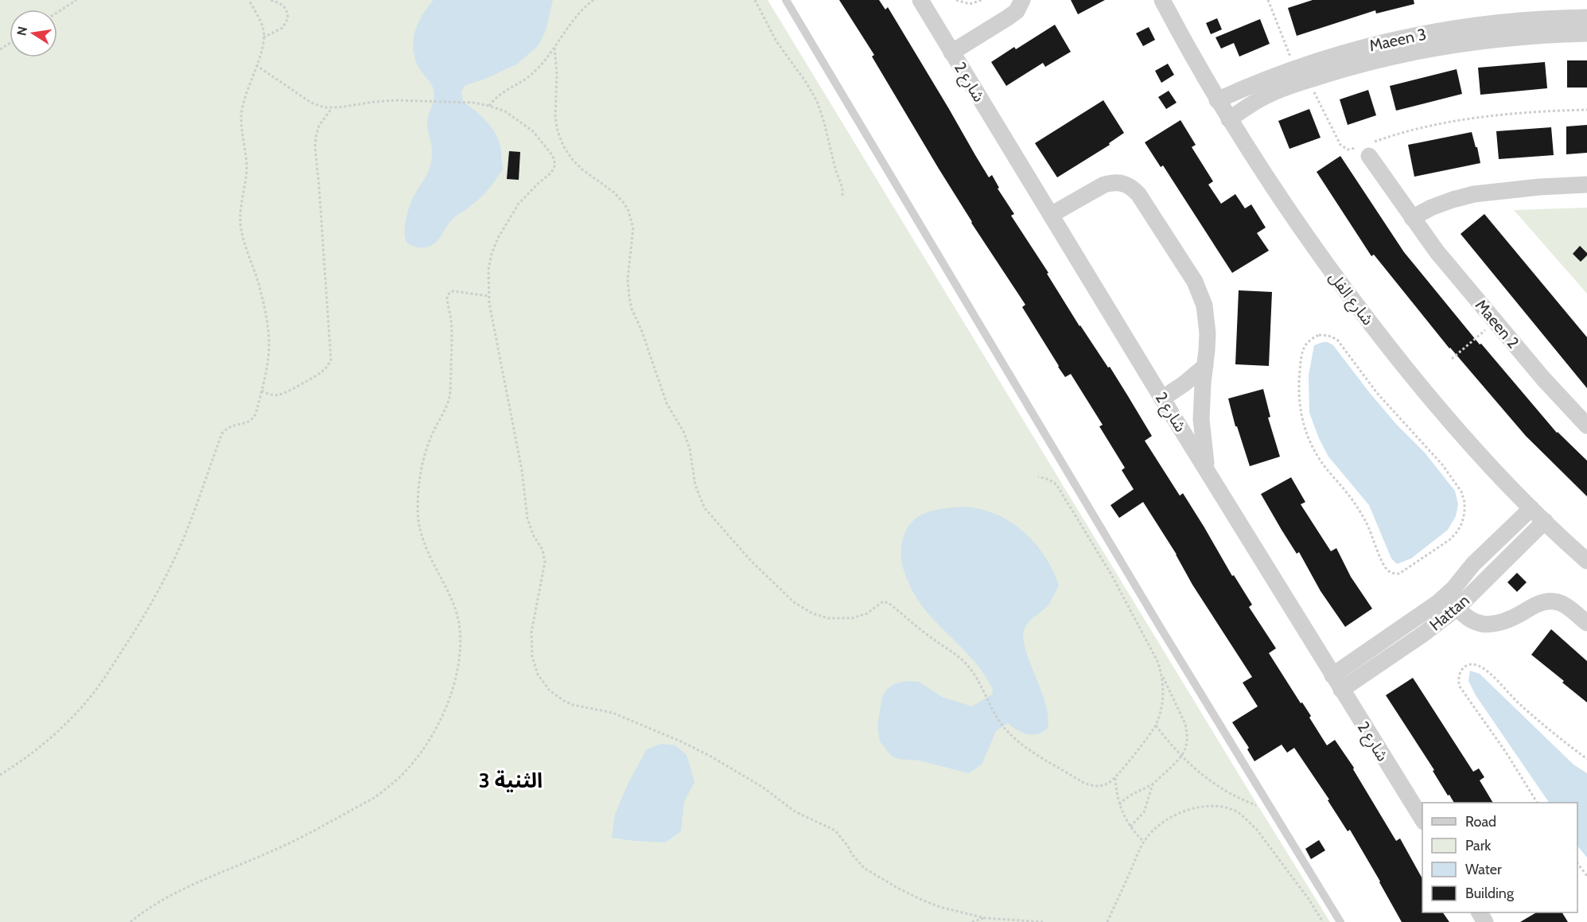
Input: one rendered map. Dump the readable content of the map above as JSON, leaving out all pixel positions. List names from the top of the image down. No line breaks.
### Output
{"streets":{"street":["Maeen 3","شارع 2","شارع الفل","Maeen 2","Hattan"]},"crossings":[["Maeen 3","شارع الفل"],["شارع الفل","Hattan"]],"districts":["الثنية 3"],"legend":["Road","Park","Water","Building"],"north":"left"}
